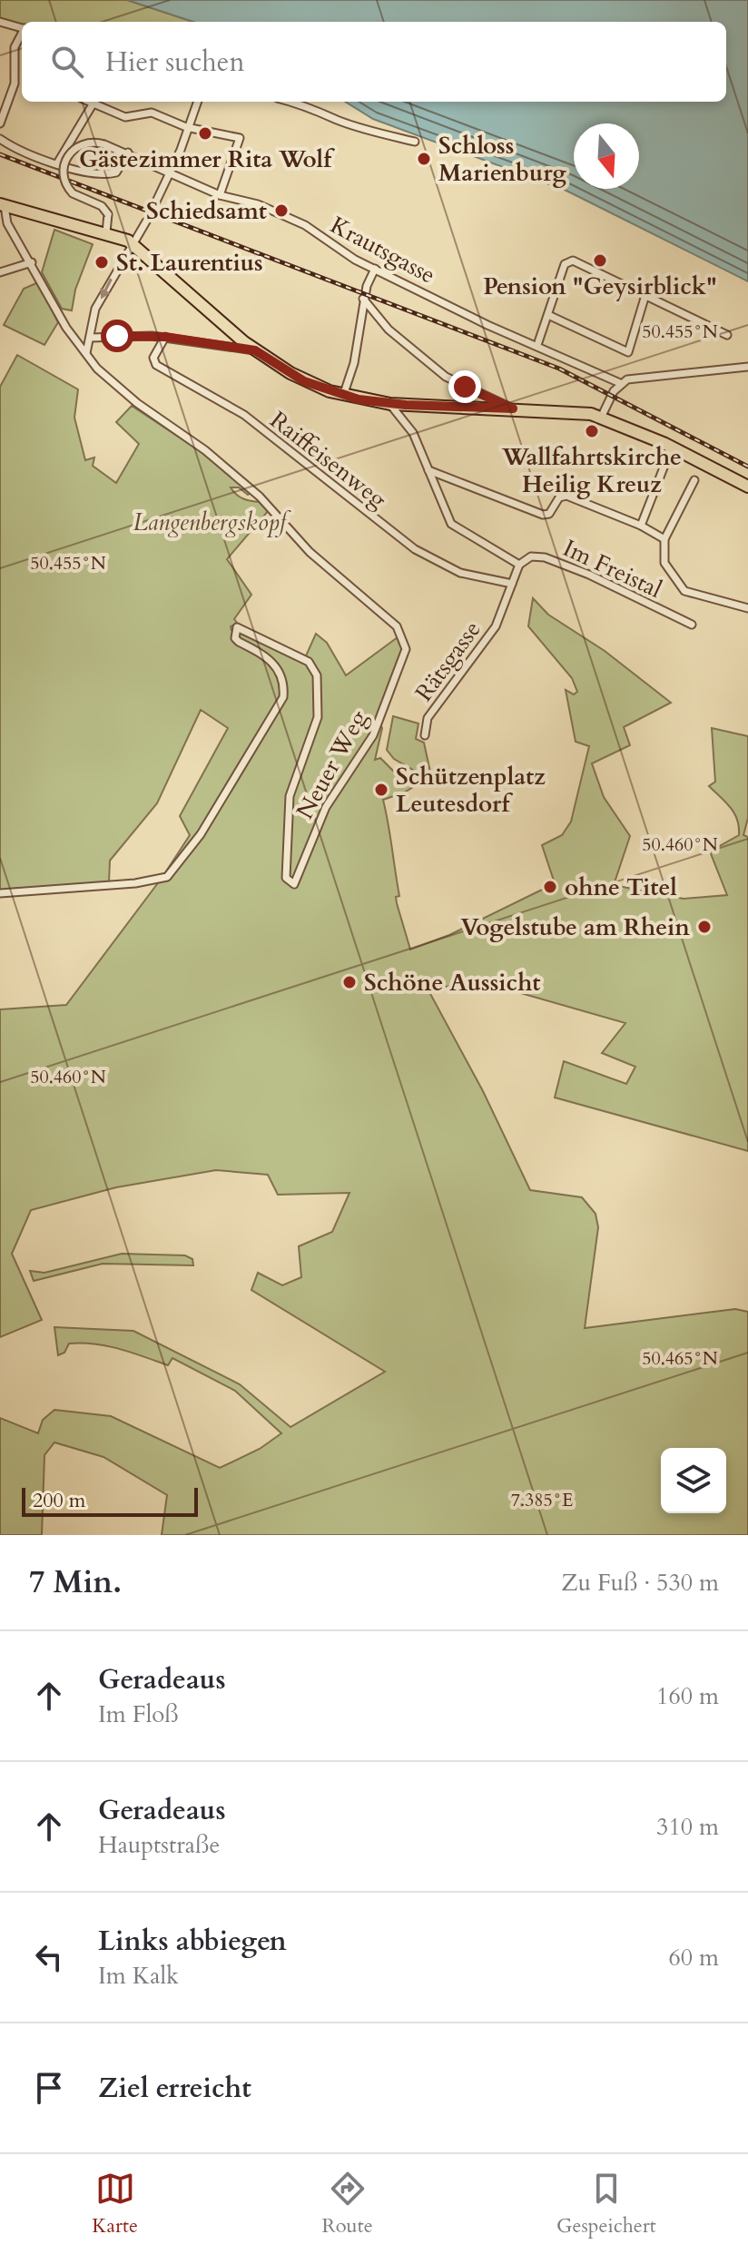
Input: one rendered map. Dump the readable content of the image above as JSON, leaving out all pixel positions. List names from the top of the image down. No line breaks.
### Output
{"streets":{"street":["Krautsgasse","Raiffeisenweg","Im Freistal","Rätsgasse","Neuer Weg"]},"crossings":[["Raiffeisenweg","Rätsgasse"],["Im Freistal","Rätsgasse"]],"parks":["Langenbergskopf"],"places":["Gästezimmer Rita Wolf","Schloss Marienburg","Schiedsamt","Pension \"Geysirblick\"","St. Laurentius","Wallfahrtskirche Heilig Kreuz","Schützenplatz Leutesdorf","ohne Titel","Vogelstube am Rhein","Schöne Aussicht"],"scale_bar":"200 m","north":"bottom","page":{"search":"Hier suchen","scale":"200 m","heading":["7 Min.","Zu Fuß · 530 m"],"list":[["Geradeaus","Im Floß","160 m"],["Geradeaus","Hauptstraße","310 m"],["Links abbiegen","Im Kalk","60 m"],"Ziel erreicht"],"nav":["Karte","Route","Gespeichert"]},"coordinates":["50.455°N","50.460°N","50.465°N","7.385°E"]}
